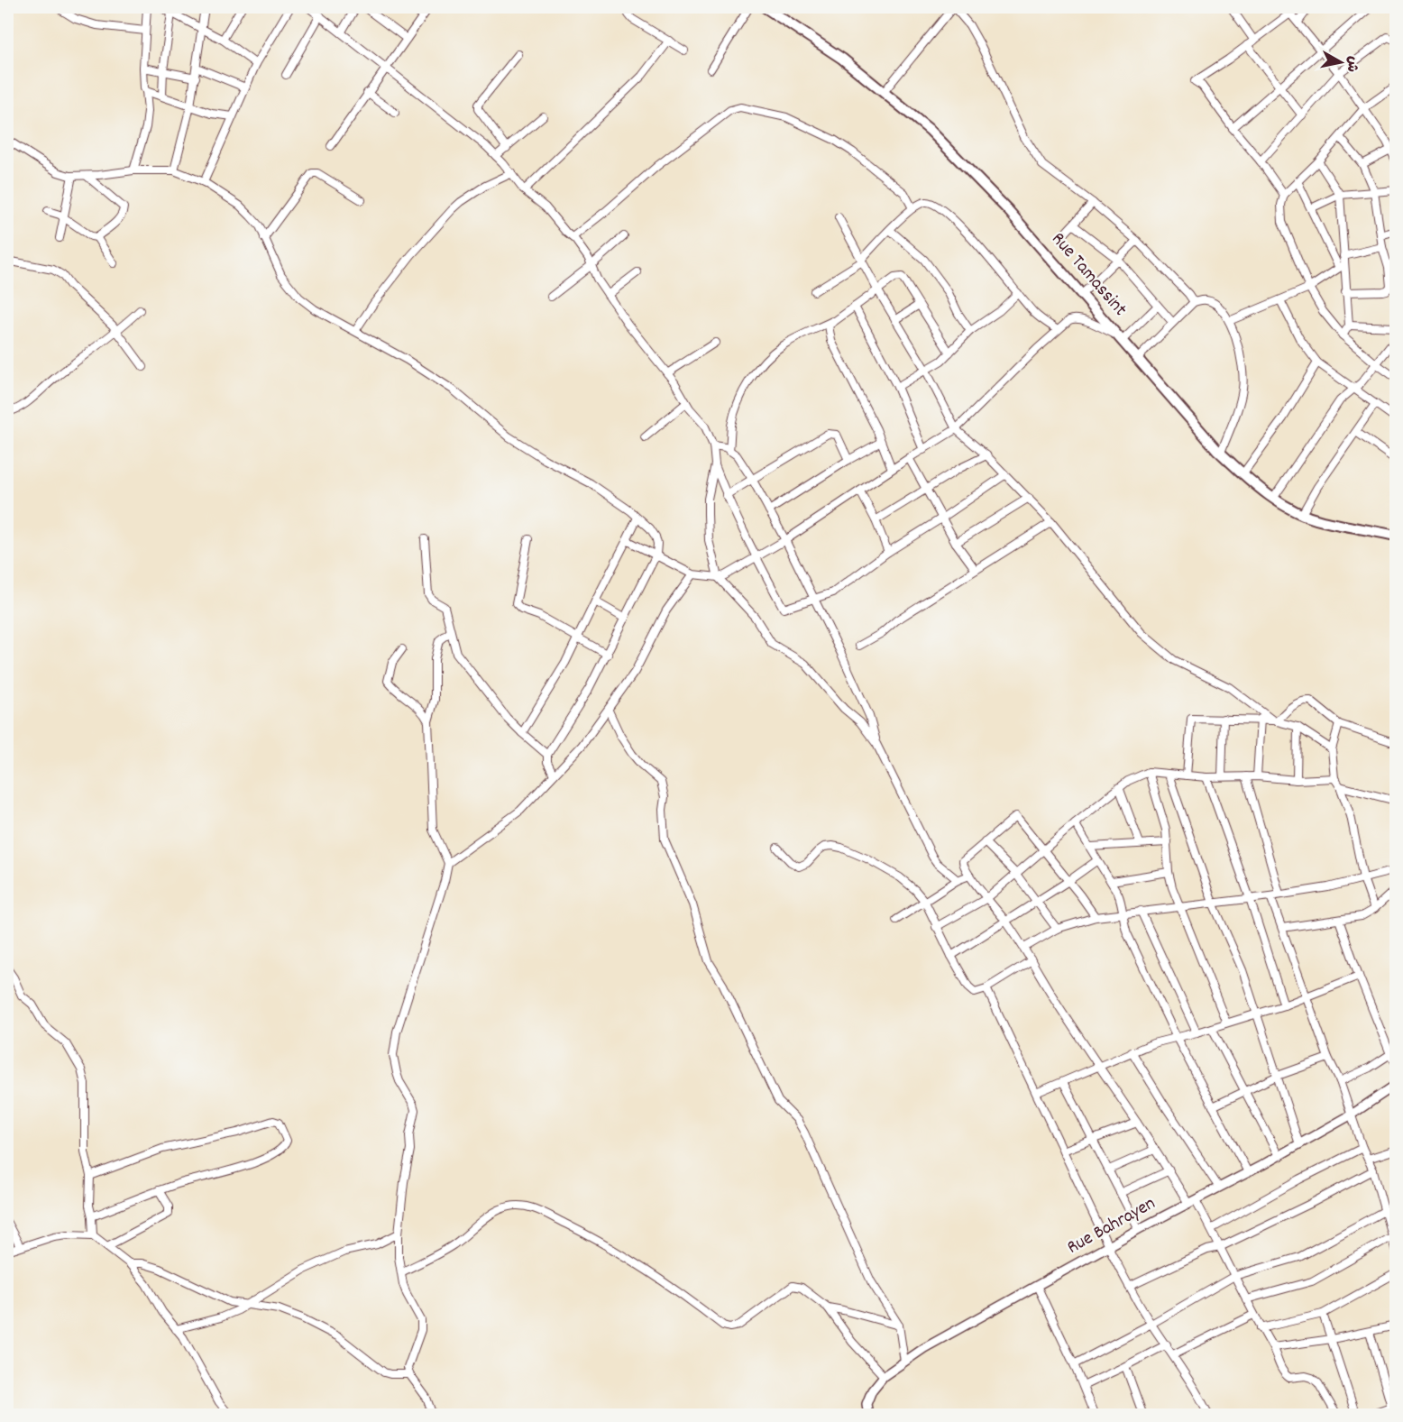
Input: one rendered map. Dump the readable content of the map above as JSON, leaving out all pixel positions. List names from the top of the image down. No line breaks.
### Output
{"streets":{"main road":["Rue Tamassint"],"street":["Rue Bahrayen"]},"north":"right"}
